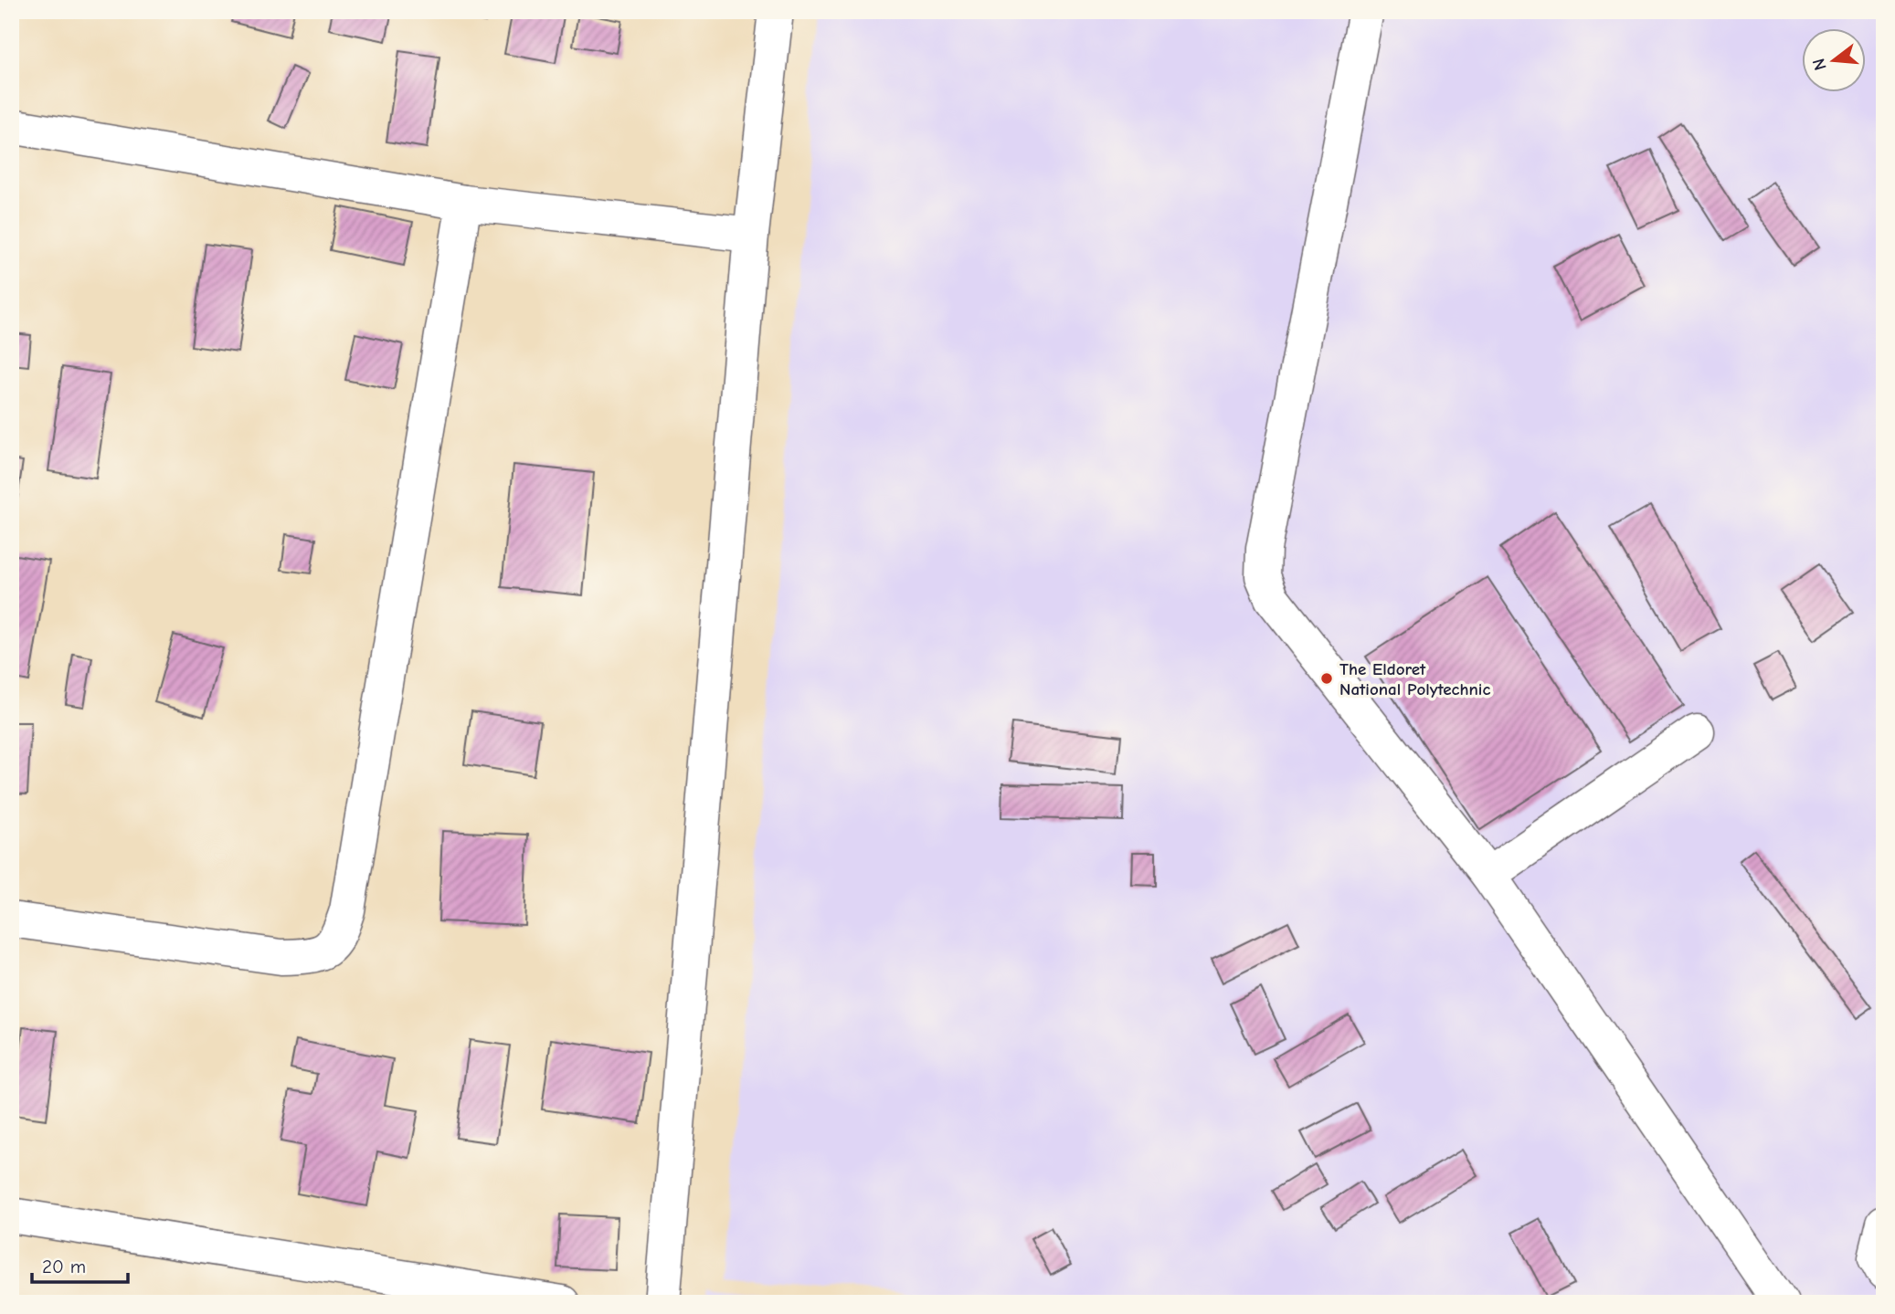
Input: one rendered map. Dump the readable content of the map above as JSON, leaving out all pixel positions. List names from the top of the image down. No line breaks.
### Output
{"places":["The Eldoret National Polytechnic"],"scale_bar":"20 m","north":"left"}
